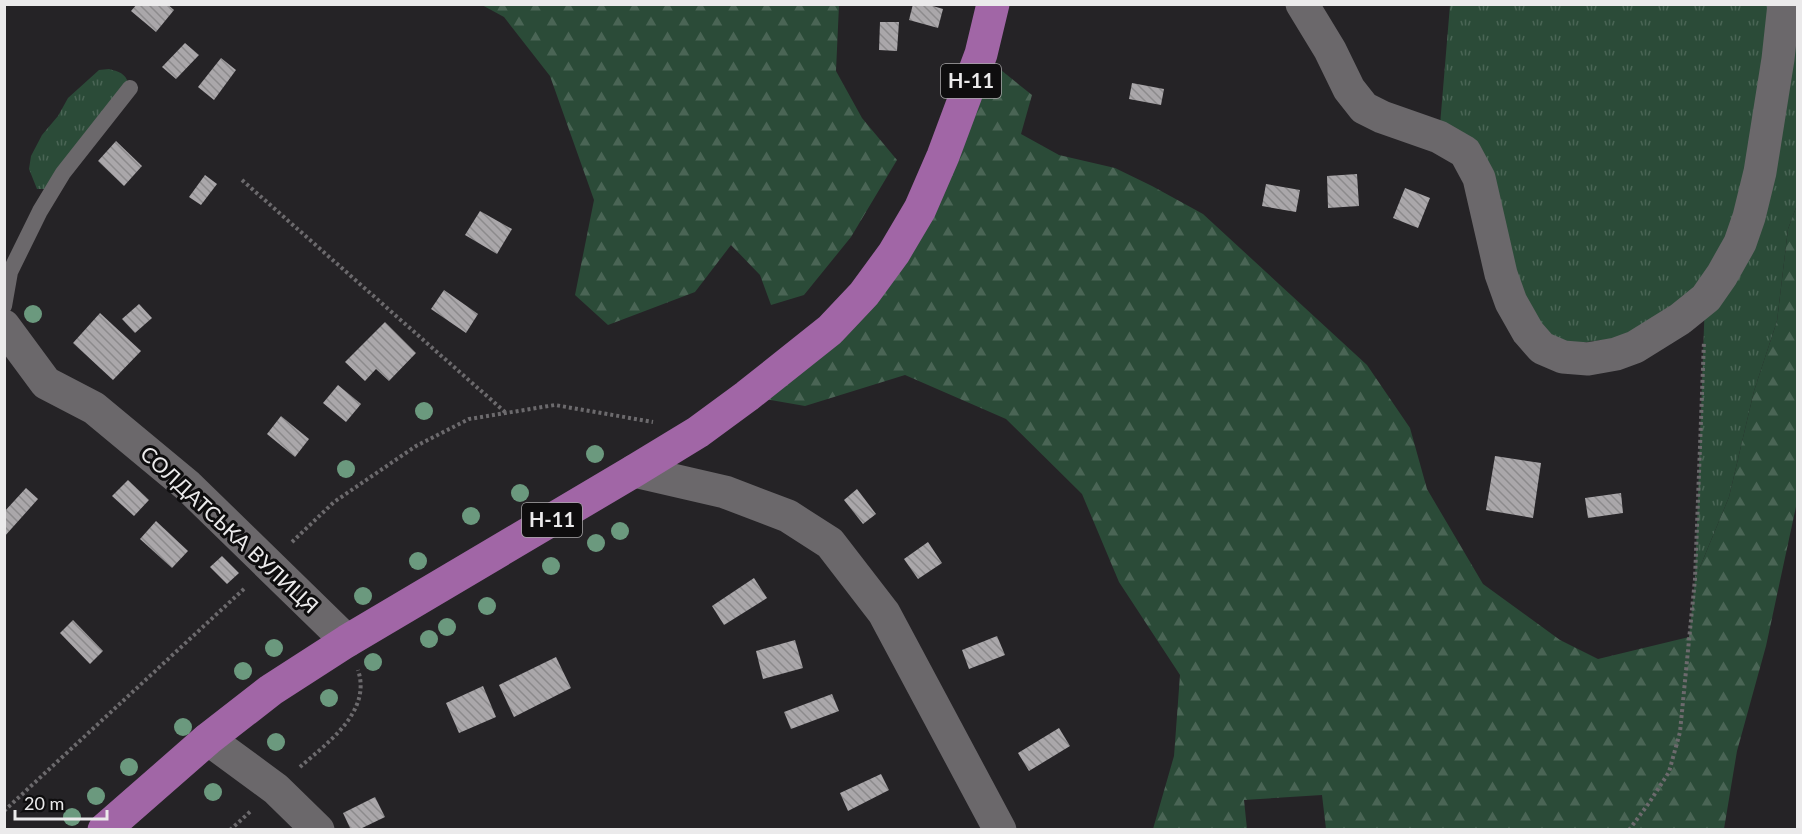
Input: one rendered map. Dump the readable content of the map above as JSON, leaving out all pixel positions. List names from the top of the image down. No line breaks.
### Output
{"streets":{"main road":["Н-11"],"street":["СОЛДАТСЬКА ВУЛИЦЯ"]},"crossings":[["Н-11","СОЛДАТСЬКА ВУЛИЦЯ"]],"scale_bar":"20 m"}
